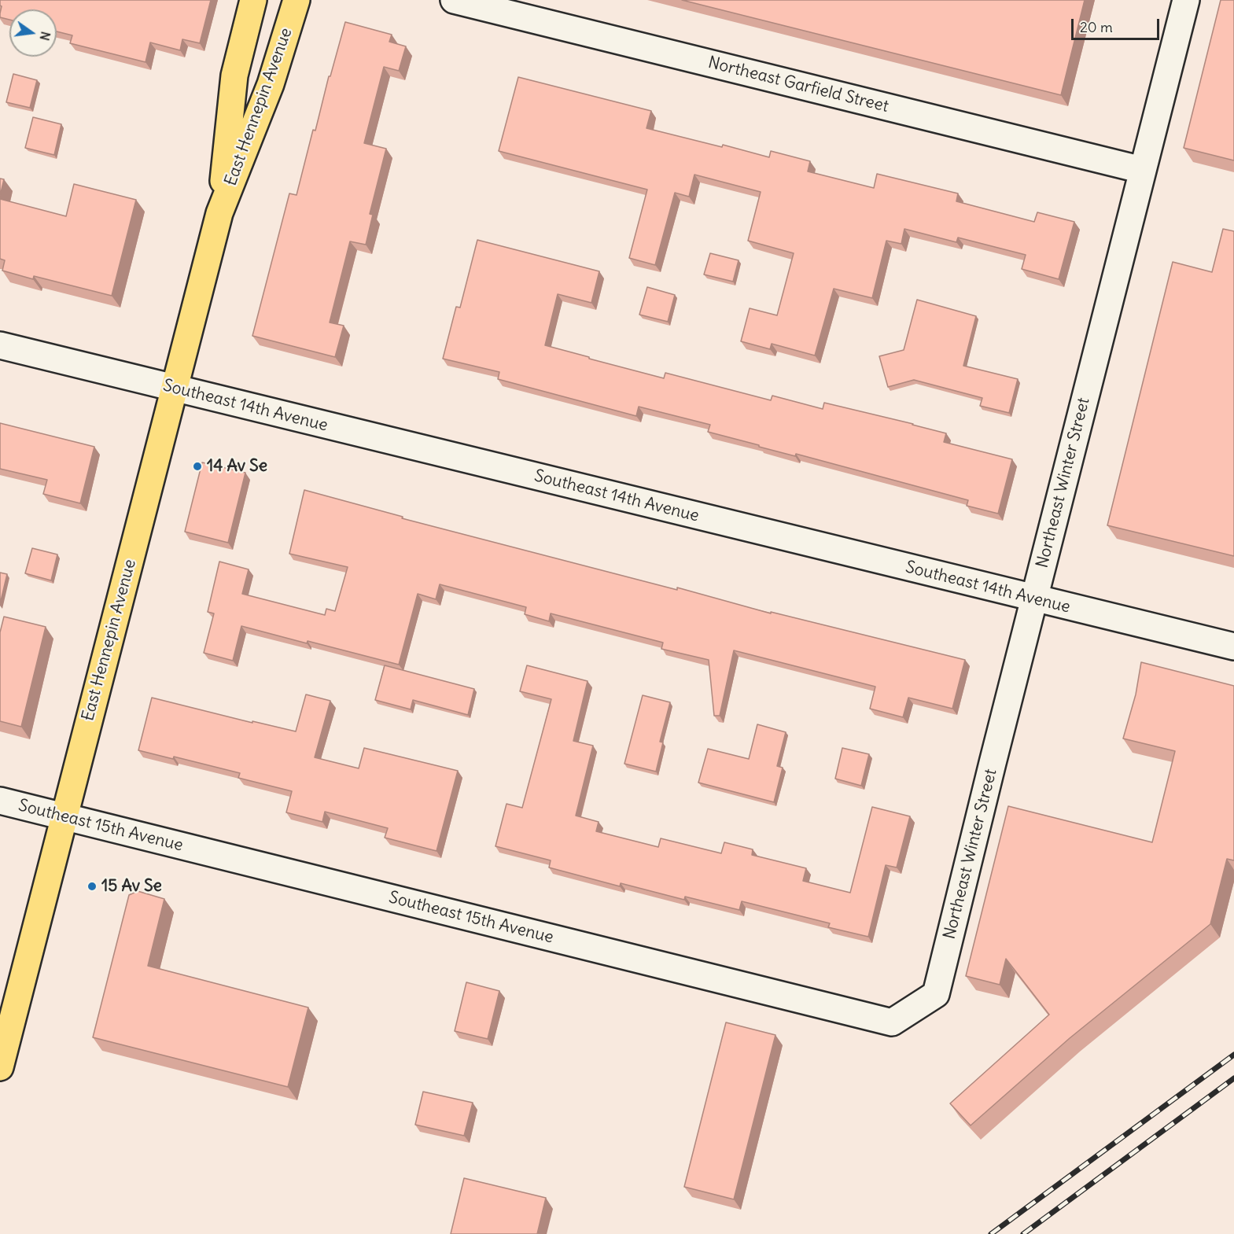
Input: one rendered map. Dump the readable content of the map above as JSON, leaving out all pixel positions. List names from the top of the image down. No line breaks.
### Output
{"streets":{"main road":["East Hennepin Avenue"],"street":["Northeast Garfield Street","Southeast 14th Avenue","Northeast Winter Street","Southeast 15th Avenue"]},"crossings":[["Northeast Garfield Street","Northeast Winter Street"],["East Hennepin Avenue","Southeast 14th Avenue"],["East Hennepin Avenue","Southeast 15th Avenue"],["Southeast 14th Avenue","Northeast Winter Street"],["Northeast Winter Street","Southeast 15th Avenue"]],"places":["14 Av Se","15 Av Se"],"scale_bar":"20 m","north":"right"}
